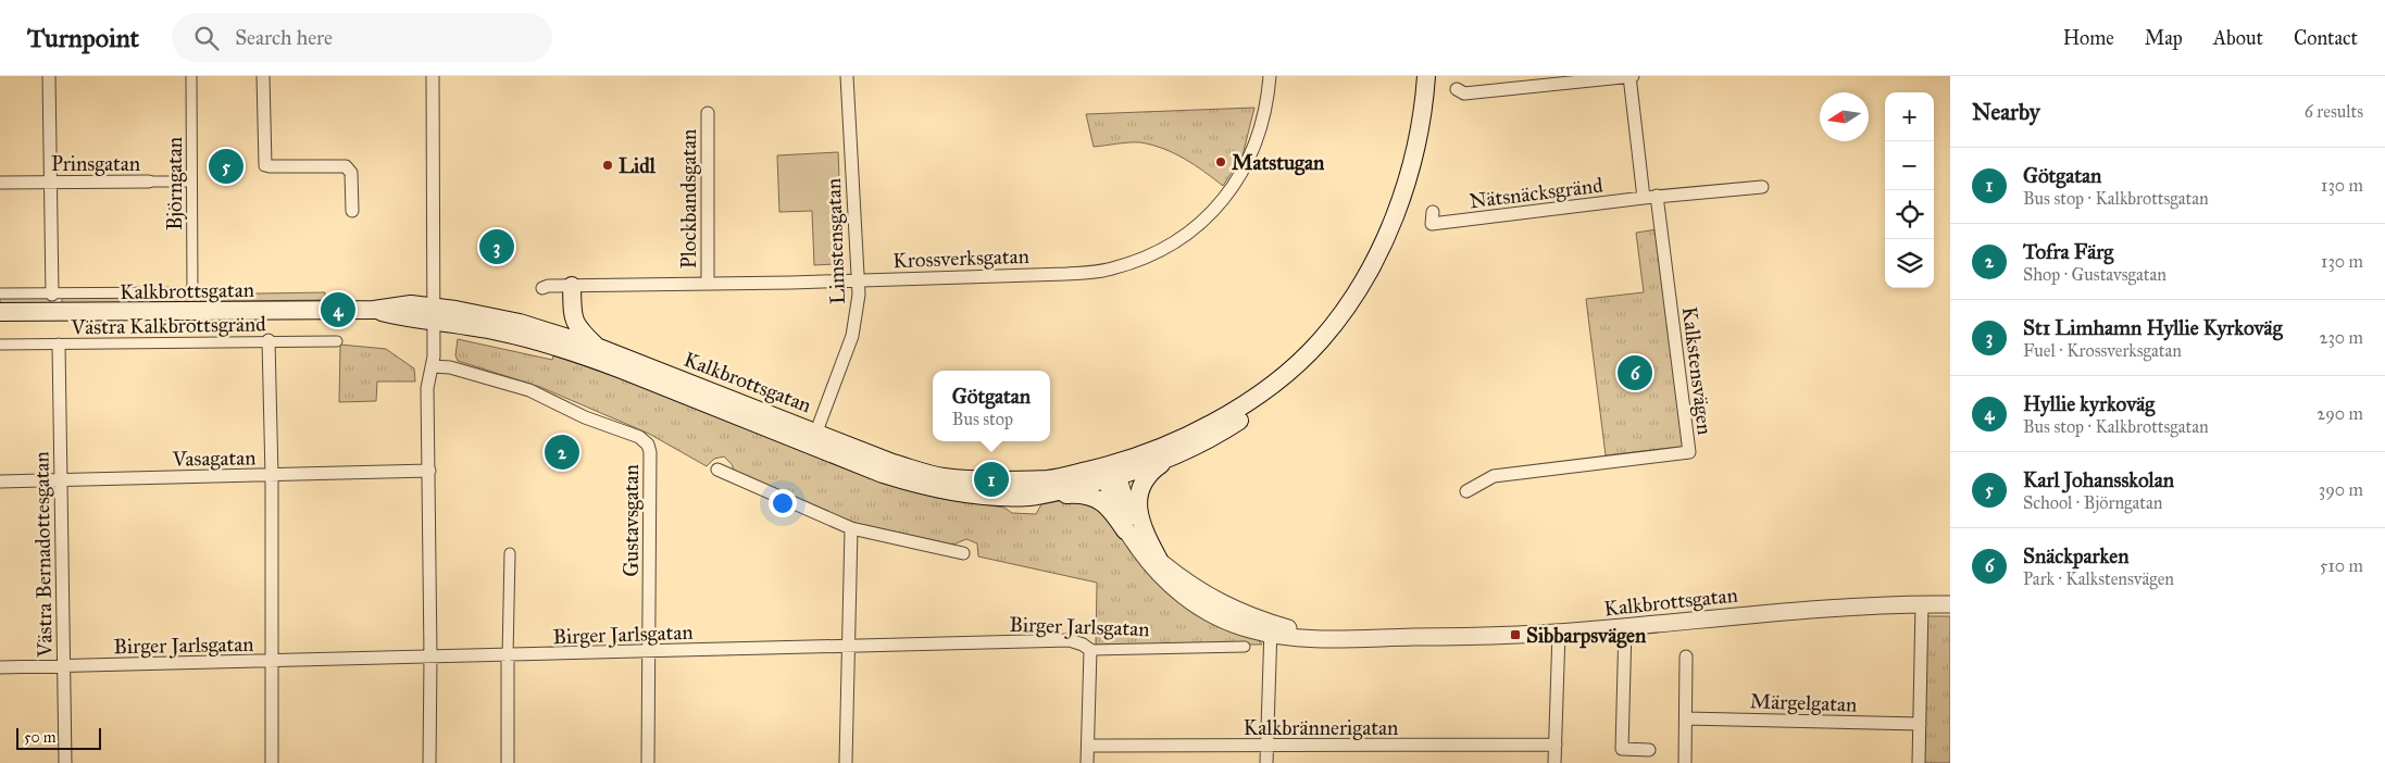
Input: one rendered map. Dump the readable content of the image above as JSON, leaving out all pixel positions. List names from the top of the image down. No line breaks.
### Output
{"streets":{"main road":["Kalkbrottsgatan"],"street":["Prinsgatan","Björngatan","Nätsnäcksgränd","Plockbandsgatan","Limstensgatan","Krossverksgatan","Västra Kalkbrottsgränd","Kalkstensvägen","Vasagatan","Gustavsgatan","Västra Bernadottesgatan","Birger Jarlsgatan","Märgelgatan","Kalkbrännerigatan"]},"crossings":[["Prinsgatan","Björngatan"],["Nätsnäcksgränd","Kalkstensvägen"],["Plockbandsgatan","Krossverksgatan"],["Limstensgatan","Krossverksgatan"],["Limstensgatan","Kalkbrottsgatan"],["Västra Kalkbrottsgränd","Västra Bernadottesgatan"],["Vasagatan","Västra Bernadottesgatan"],["Gustavsgatan","Birger Jarlsgatan"],["Västra Bernadottesgatan","Birger Jarlsgatan"]],"places":{"other":["Matstugan","Lidl"],"transit":["Sibbarpsvägen"]},"scale_bar":"50 m","north":"left","page":{"header":"Turnpoint","search":"Search here","nav":["Home","Map","About","Contact"],"heading":["Nearby","6 results"],"map_buttons":["+","−"],"pins":["5","3","4","6","2","1"],"list":[{"mark":"1","name":"Götgatan","note":"Bus stop · Kalkbrottsgatan","value":"130 m"},{"mark":"2","name":"Tofra Färg","note":"Shop · Gustavsgatan","value":"130 m"},{"mark":"3","name":"St1 Limhamn Hyllie Kyrkoväg","note":"Fuel · Krossverksgatan","value":"230 m"},{"mark":"4","name":"Hyllie kyrkoväg","note":"Bus stop · Kalkbrottsgatan","value":"290 m"},{"mark":"5","name":"Karl Johansskolan","note":"School · Björngatan","value":"390 m"},{"mark":"6","name":"Snäckparken","note":"Park · Kalkstensvägen","value":"510 m"}],"popup":["Götgatan","Bus stop"],"scale":"50 m"}}
